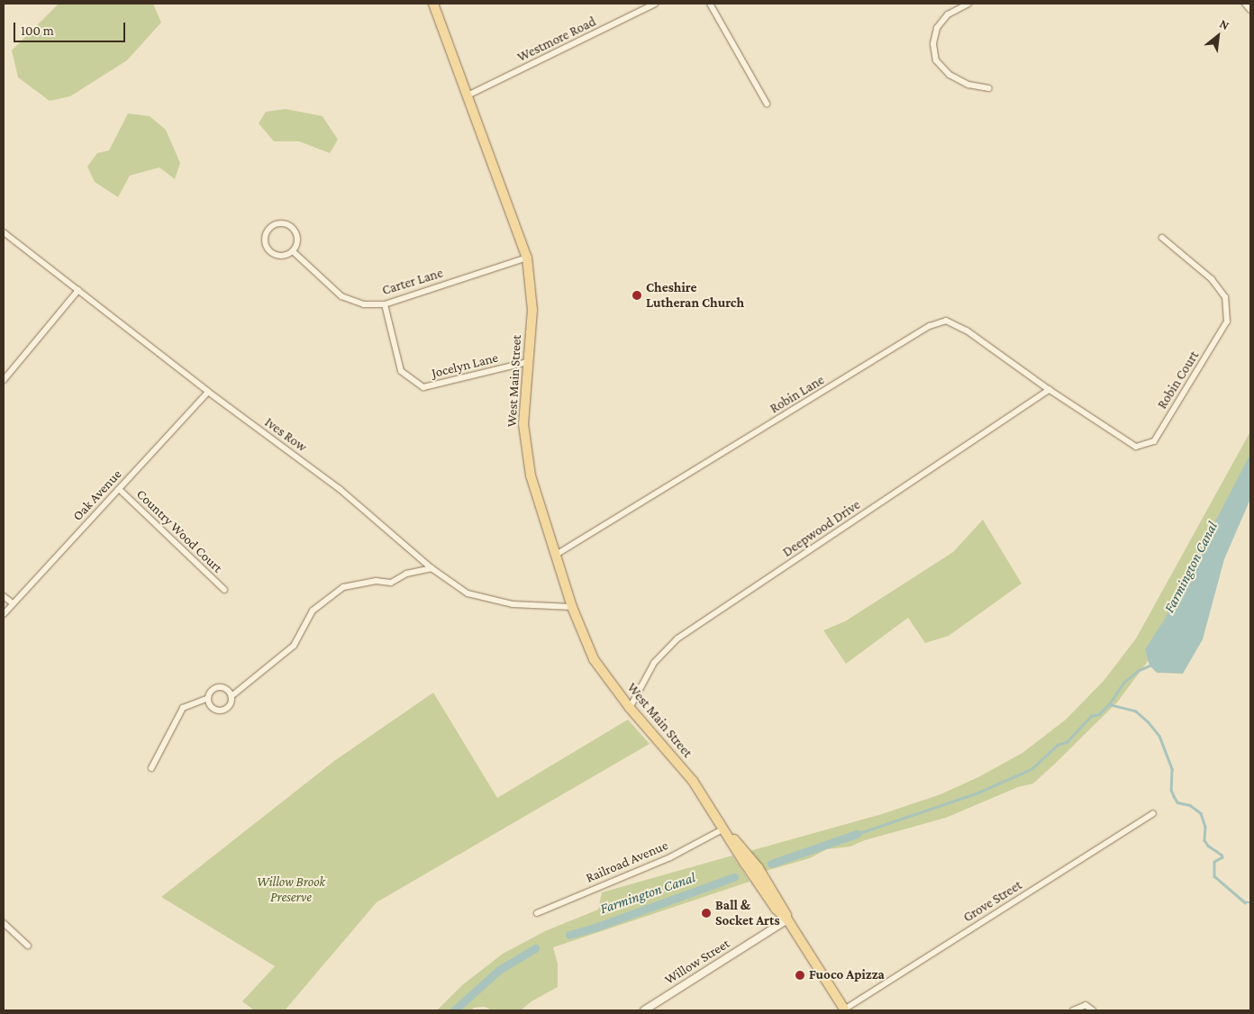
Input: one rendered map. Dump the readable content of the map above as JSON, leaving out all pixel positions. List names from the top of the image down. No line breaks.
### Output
{"streets":{"main road":["West Main Street"],"street":["Westmore Road","Carter Lane","Jocelyn Lane","Robin Court","Robin Lane","Ives Row","Oak Avenue","Deepwood Drive","Country Wood Court","Railroad Avenue","Grove Street","Willow Street"]},"crossings":[["Westmore Road","West Main Street"],["Carter Lane","Jocelyn Lane"],["Carter Lane","West Main Street"],["Jocelyn Lane","West Main Street"],["Robin Court","Robin Lane"],["Robin Court","Deepwood Drive"],["West Main Street","Robin Lane"],["West Main Street","Ives Row"],["West Main Street","Deepwood Drive"],["West Main Street","Railroad Avenue"],["West Main Street","Grove Street"],["West Main Street","Willow Street"],["Robin Lane","Deepwood Drive"],["Ives Row","Oak Avenue"],["Oak Avenue","Country Wood Court"]],"water":["Farmington Canal"],"parks":["Willow Brook Preserve"],"places":["Cheshire Lutheran Church","Ball & Socket Arts","Fuoco Apizza"],"scale_bar":"100 m","north":"top right"}
